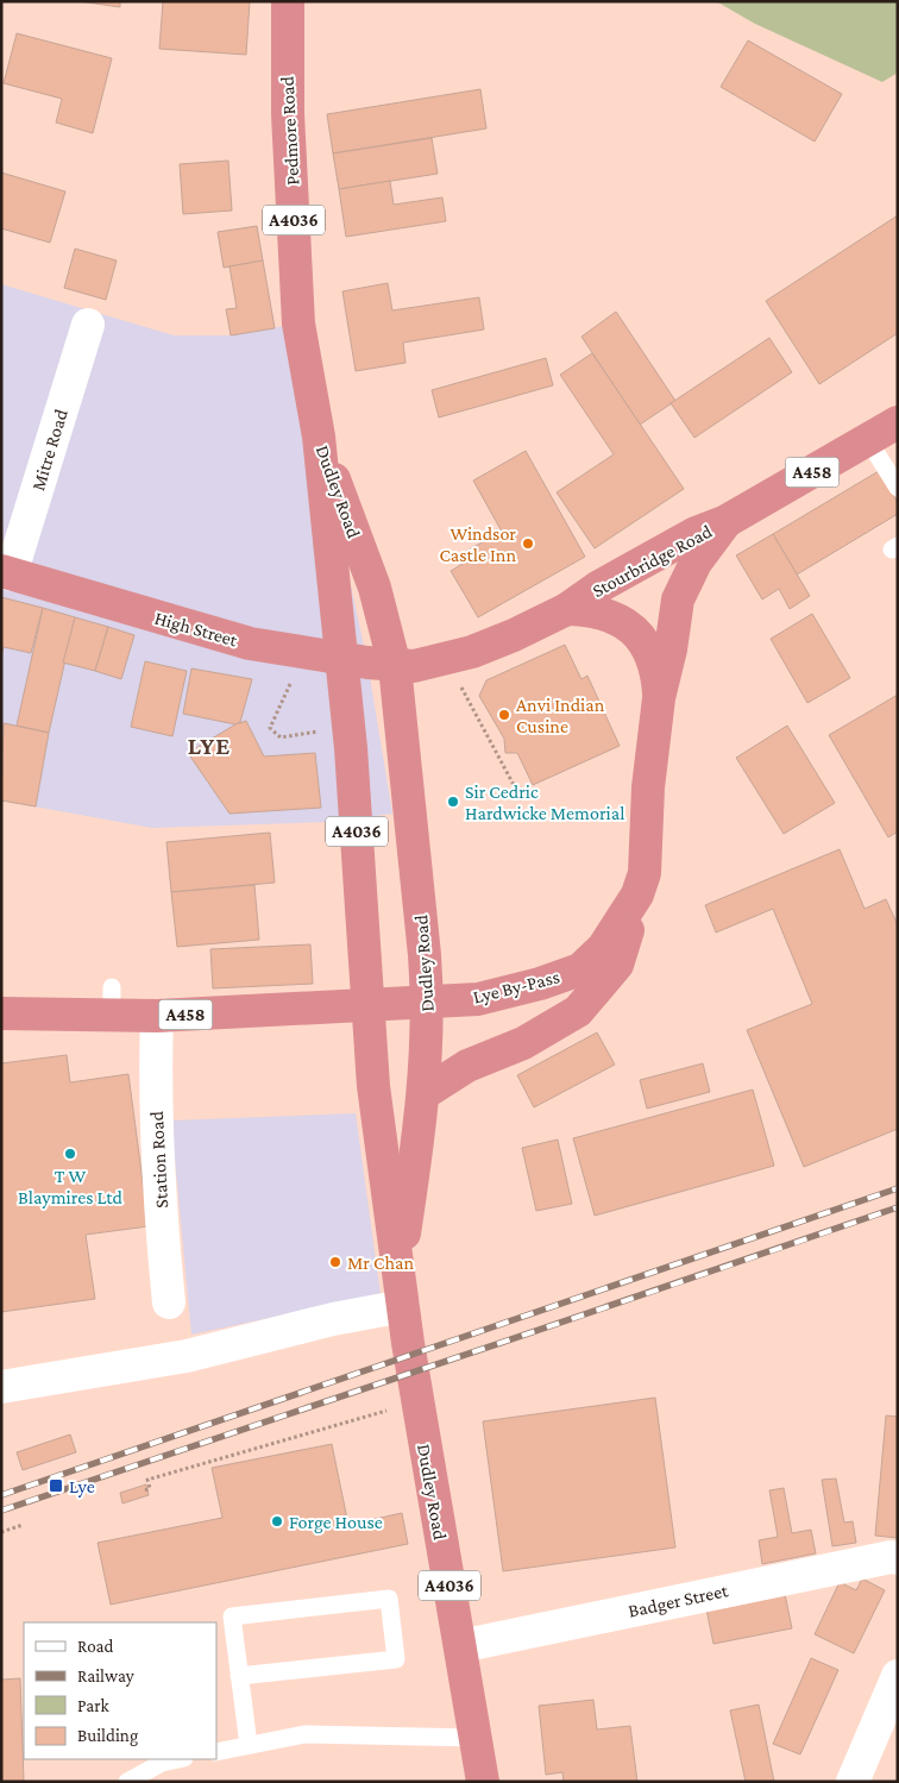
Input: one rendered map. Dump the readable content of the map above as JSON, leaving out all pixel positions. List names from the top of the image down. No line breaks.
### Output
{"streets":{"highway":["Pedmore Road","A4036","A458","Dudley Road","Stourbridge Road","High Street","Lye By-Pass"],"street":["Mitre Road","Station Road","Badger Street"]},"crossings":[["Pedmore Road","Dudley Road"],["Mitre Road","High Street"],["Dudley Road","Stourbridge Road"],["Dudley Road","High Street"],["Dudley Road","Lye By-Pass"],["Dudley Road","Badger Street"],["Stourbridge Road","High Street"],["Stourbridge Road","Lye By-Pass"],["Lye By-Pass","Station Road"]],"districts":["LYE"],"places":{"other":["Windsor Castle Inn","Anvi Indian Cusine","Sir Cedric Hardwicke Memorial","T W Blaymires Ltd","Mr Chan","Forge House"],"transit":["Lye"]},"legend":["Road","Railway","Park","Building"]}
